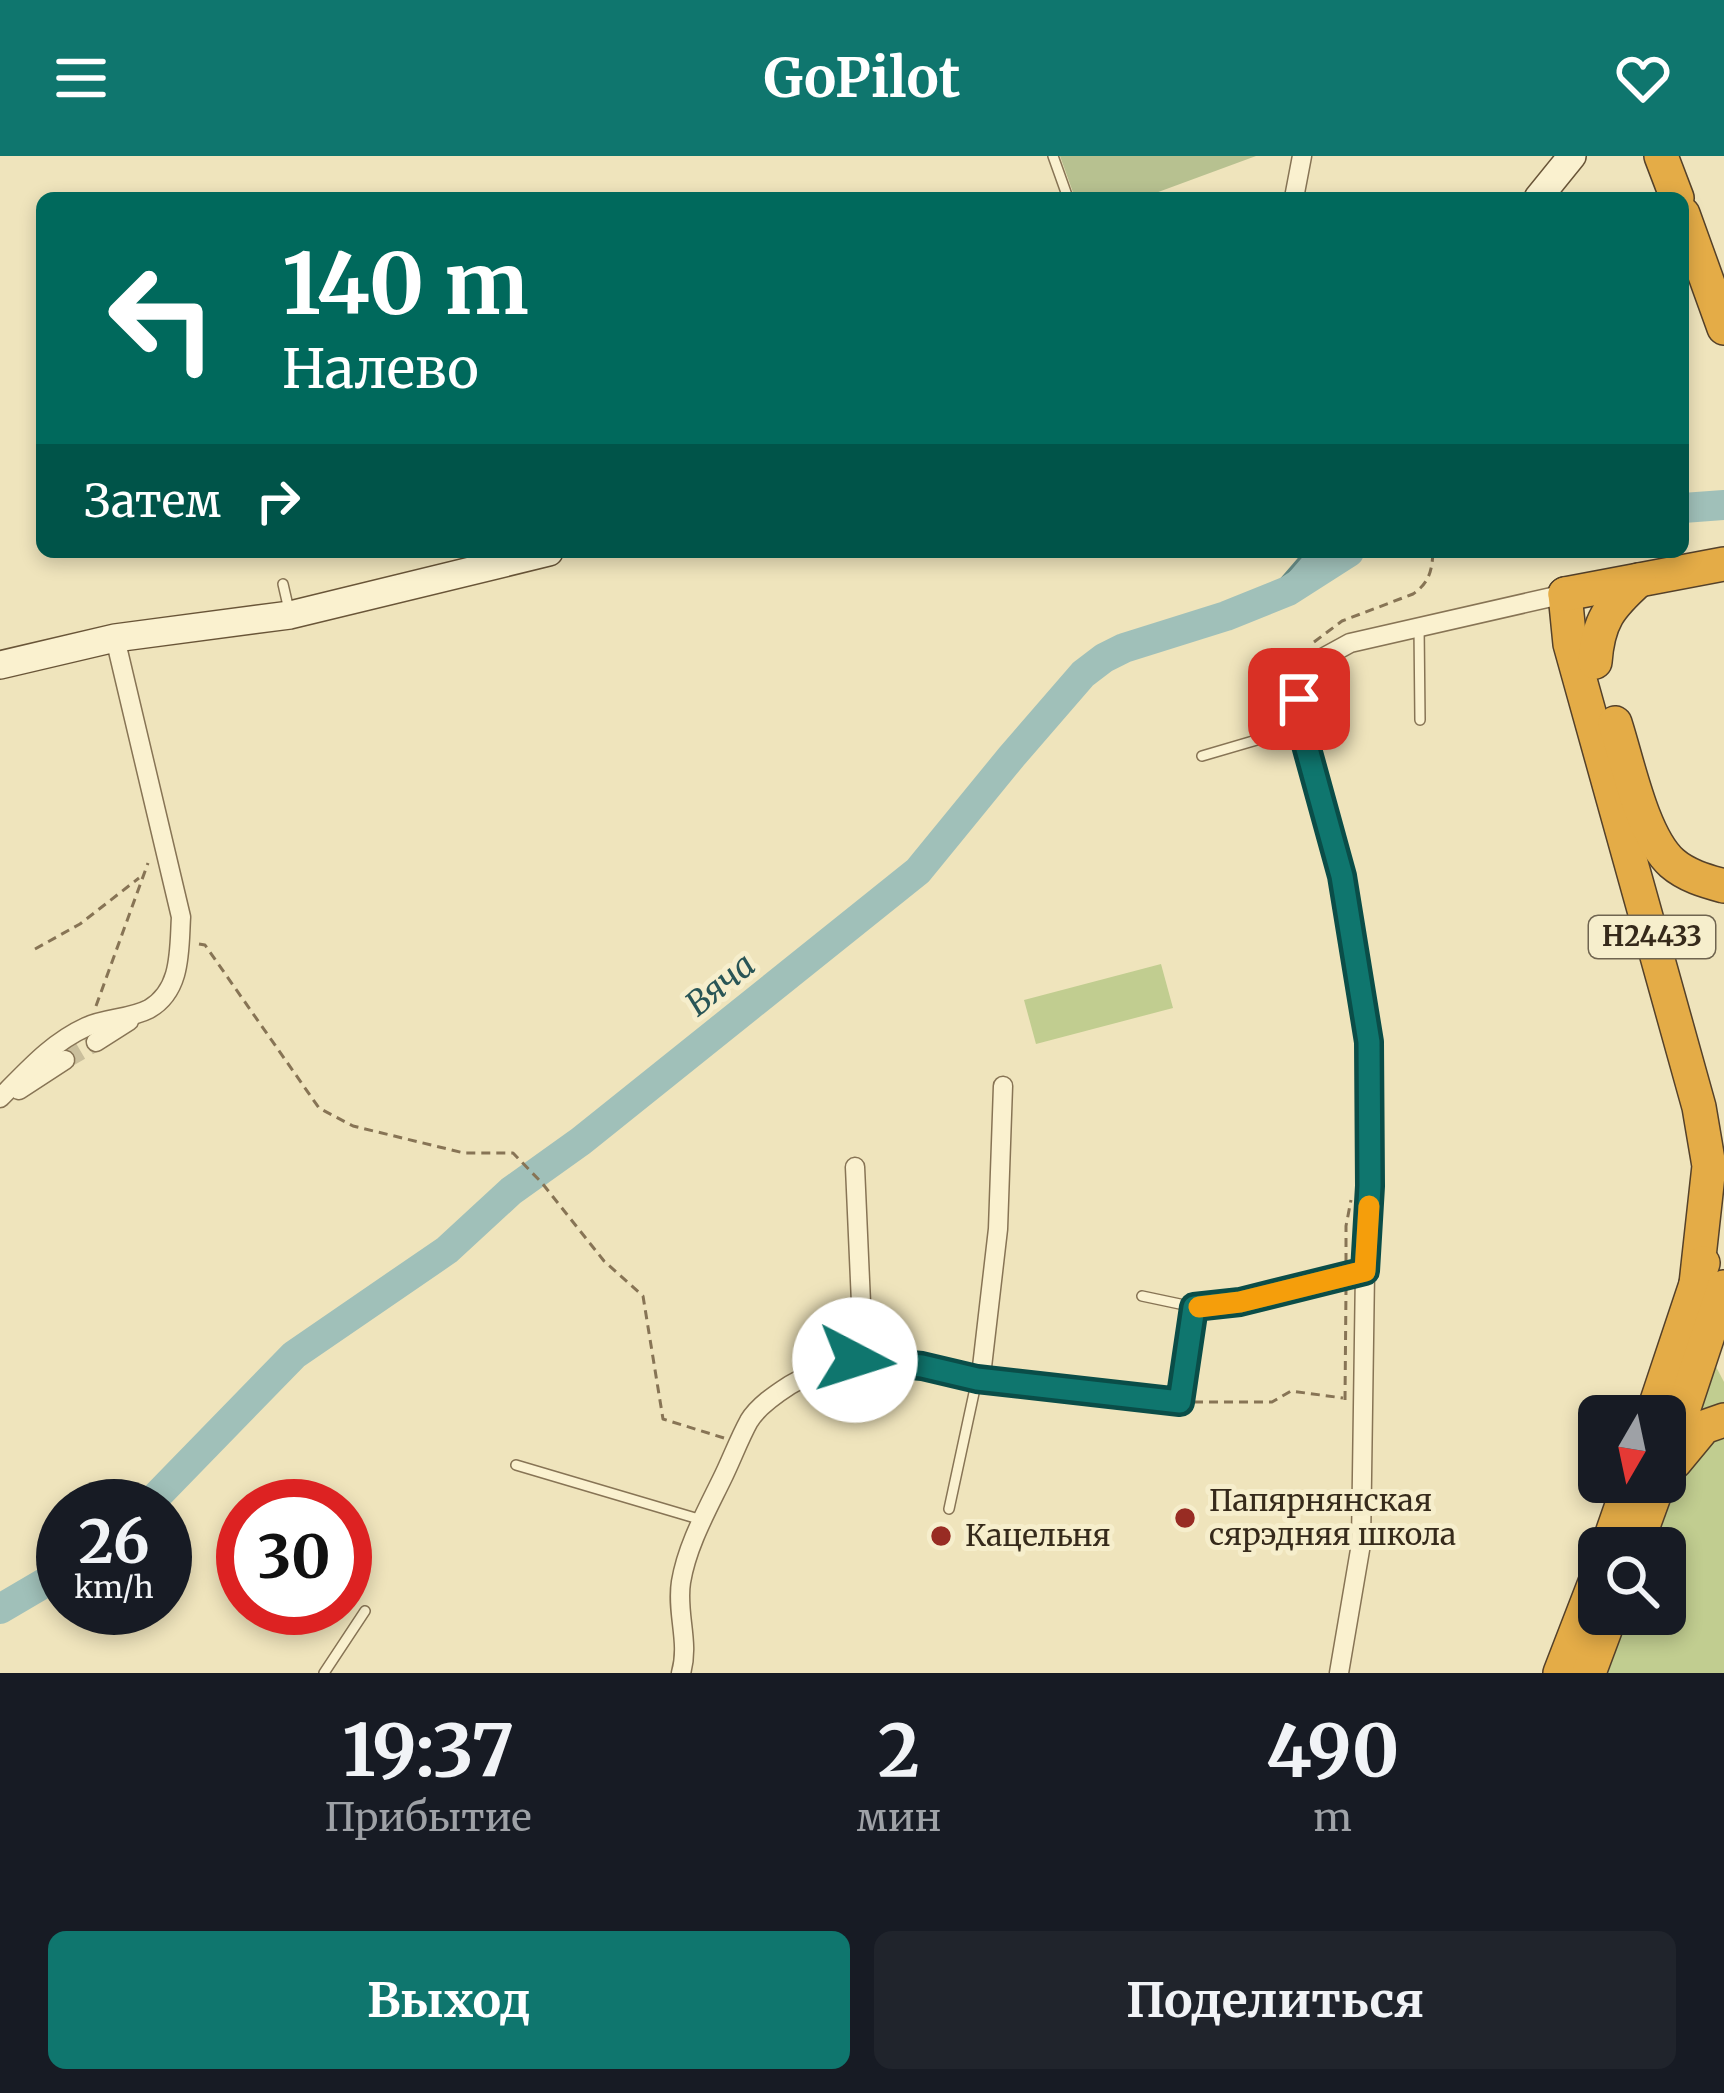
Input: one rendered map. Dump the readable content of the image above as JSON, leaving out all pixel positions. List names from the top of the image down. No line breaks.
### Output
{"streets":{"highway":["Н24433"]},"water":["Вяча"],"places":["Папярнянская сярэдняя школа","Кацельня"],"north":"bottom","page":{"header":"GoPilot","turn":["140 m","Налево"],"then":"Затем","speed":"26 km/h","limit":"30","eta":["19:37","Прибытие","2","мин","490","m"],"buttons":["Выход","Поделиться"]}}
